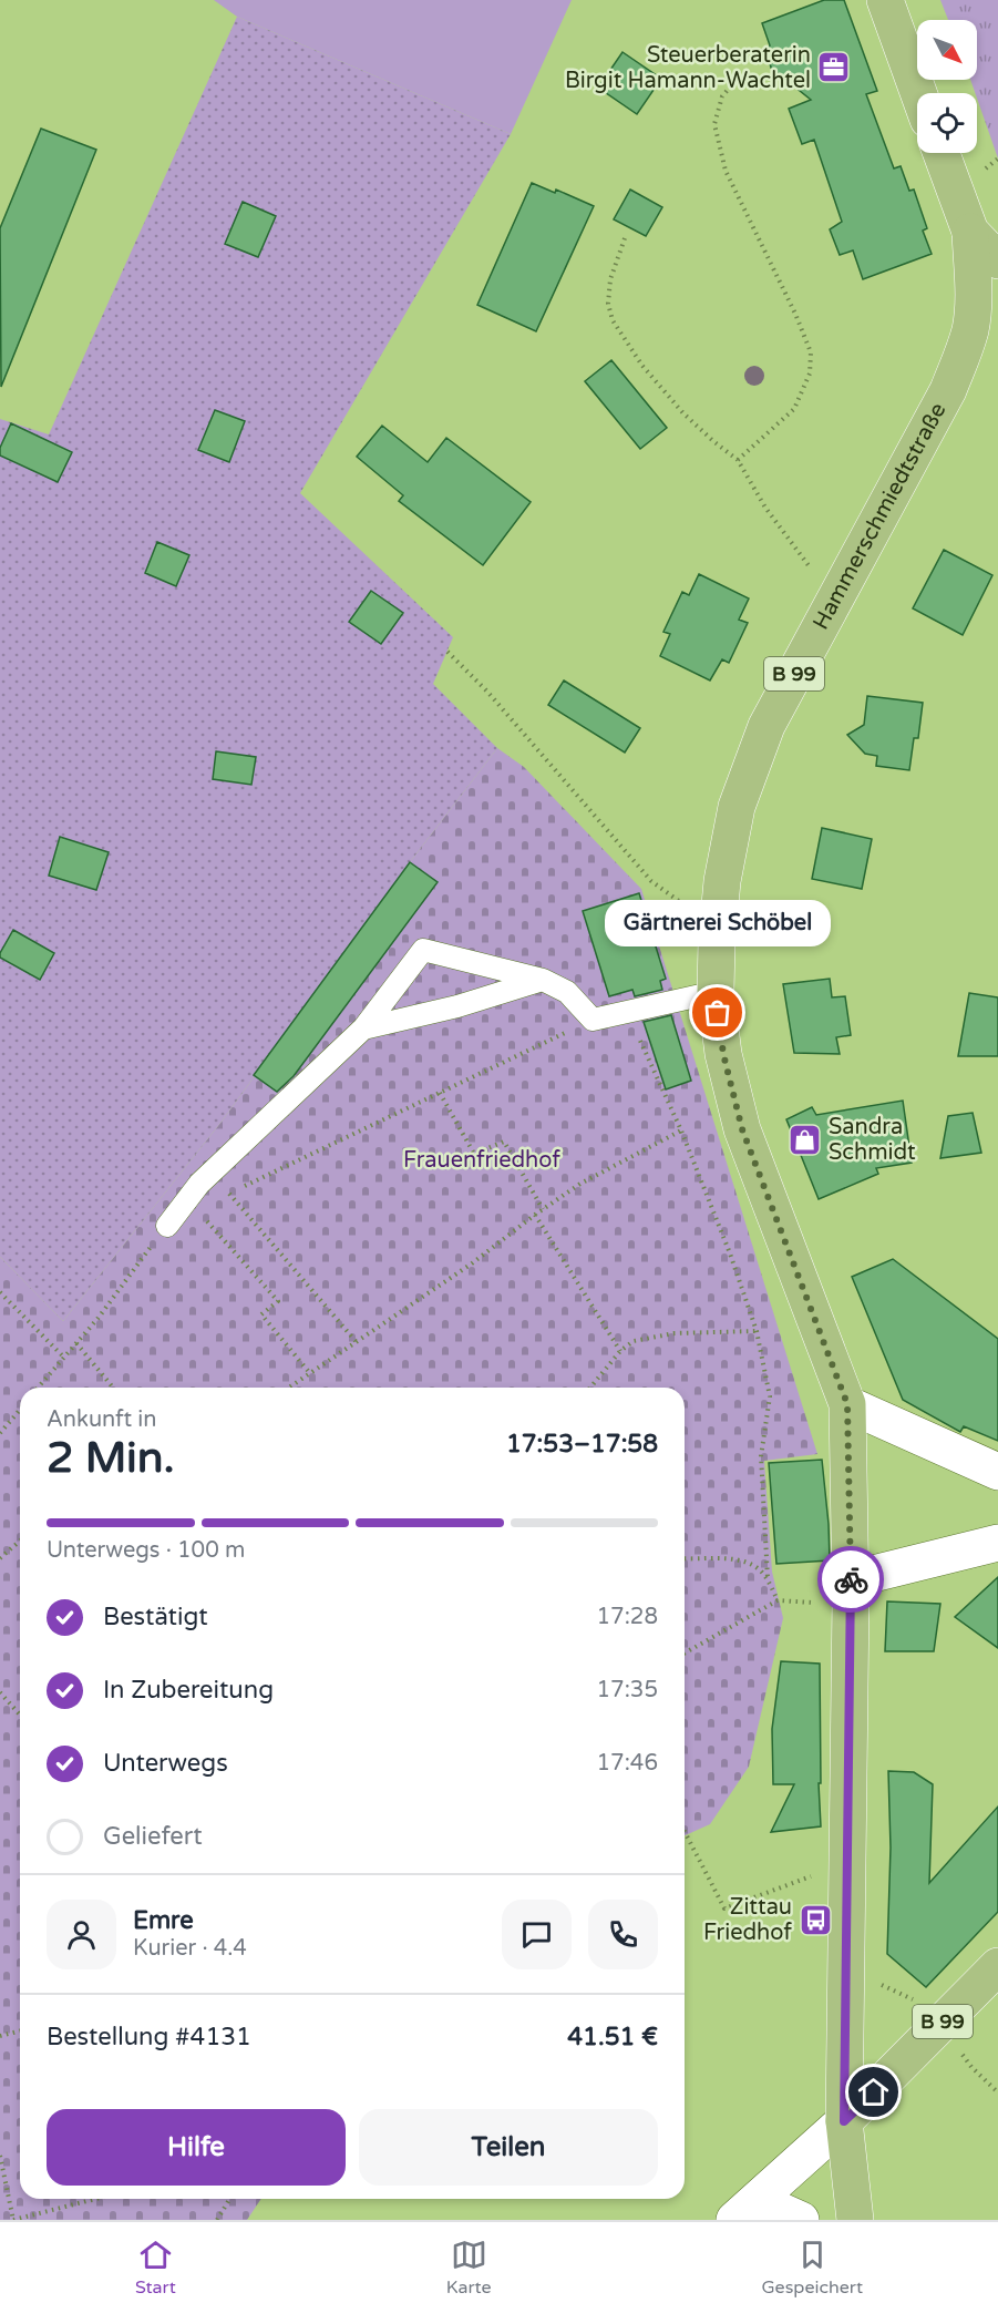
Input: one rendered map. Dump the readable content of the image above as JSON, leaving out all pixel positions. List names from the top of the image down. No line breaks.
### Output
{"streets":{"main road":["Hammerschmiedtstraße","B 99"]},"crossings":[["Hammerschmiedtstraße","B 99"]],"parks":["Frauenfriedhof"],"places":{"office":["Steuerberaterin Birgit Hamann-Wachtel"],"other":["Gärtnerei Schöbel"],"shop":["Sandra Schmidt"],"bus stop":["Zittau Friedhof"]},"north":"bottom right","page":{"bubble":"Gärtnerei Schöbel","heading":["2 Min.","Ankunft in","17:53–17:58"],"panel":["Emre","Kurier · 4.4","Bestellung #4131","41.51 €"],"bar":"Unterwegs · 100 m","list":[["Bestätigt","17:28"],["In Zubereitung","17:35"],["Unterwegs","17:46"],"Geliefert"],"buttons":["Hilfe","Teilen"],"tabs":["Start","Karte","Gespeichert"]}}
